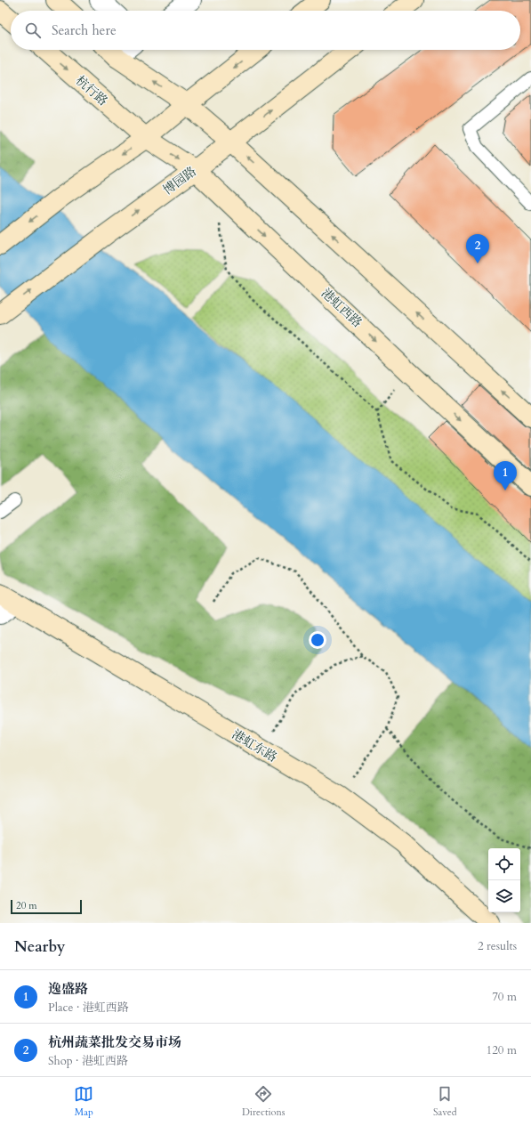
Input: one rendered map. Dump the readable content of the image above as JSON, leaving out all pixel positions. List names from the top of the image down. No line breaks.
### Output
{"streets":{"street":["杭行路","博园路","港虹西路","港虹东路"]},"crossings":[["杭行路","港虹西路"],["博园路","港虹西路"]],"scale_bar":"20 m","page":{"search":"Search here","pins":["2","1"],"scale":"20 m","heading":["Nearby","2 results"],"list":[{"mark":"1","name":"逸盛路","note":"Place · 港虹西路","value":"70 m"},{"mark":"2","name":"杭州蔬菜批发交易市场","note":"Shop · 港虹西路","value":"120 m"}],"nav":["Map","Directions","Saved"]}}
